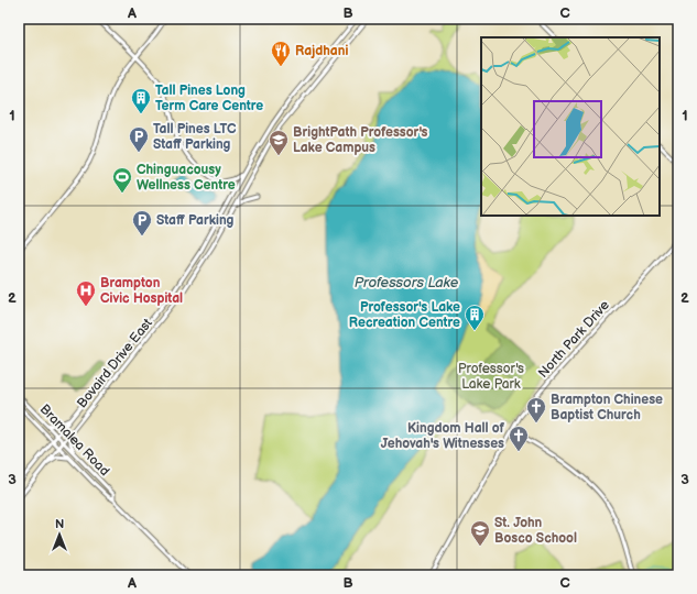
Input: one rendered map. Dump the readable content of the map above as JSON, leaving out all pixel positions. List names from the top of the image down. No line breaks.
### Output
{"streets":{"main road":["North Park Drive","Bovaird Drive East","Bramalea Road"]},"crossings":[["Bovaird Drive East","Bramalea Road"]],"water":["Professors Lake"],"parks":["Professor's Lake Park"],"places":{"restaurant":["Rajdhani"],"building":["Tall Pines Long Term Care Centre","Professor's Lake Recreation Centre"],"parking":["Tall Pines LTC Staff Parking","Staff Parking"],"school or university":["BrightPath Professor's Lake Campus","St. John Bosco School"],"sports":["Chinguacousy Wellness Centre"],"hospital":["Brampton Civic Hospital"],"church":["Brampton Chinese Baptist Church","Kingdom Hall of Jehovah's Witnesses"]},"north":"top","grid":{"columns":["A","B","C"],"rows":["1","2","3"]}}
